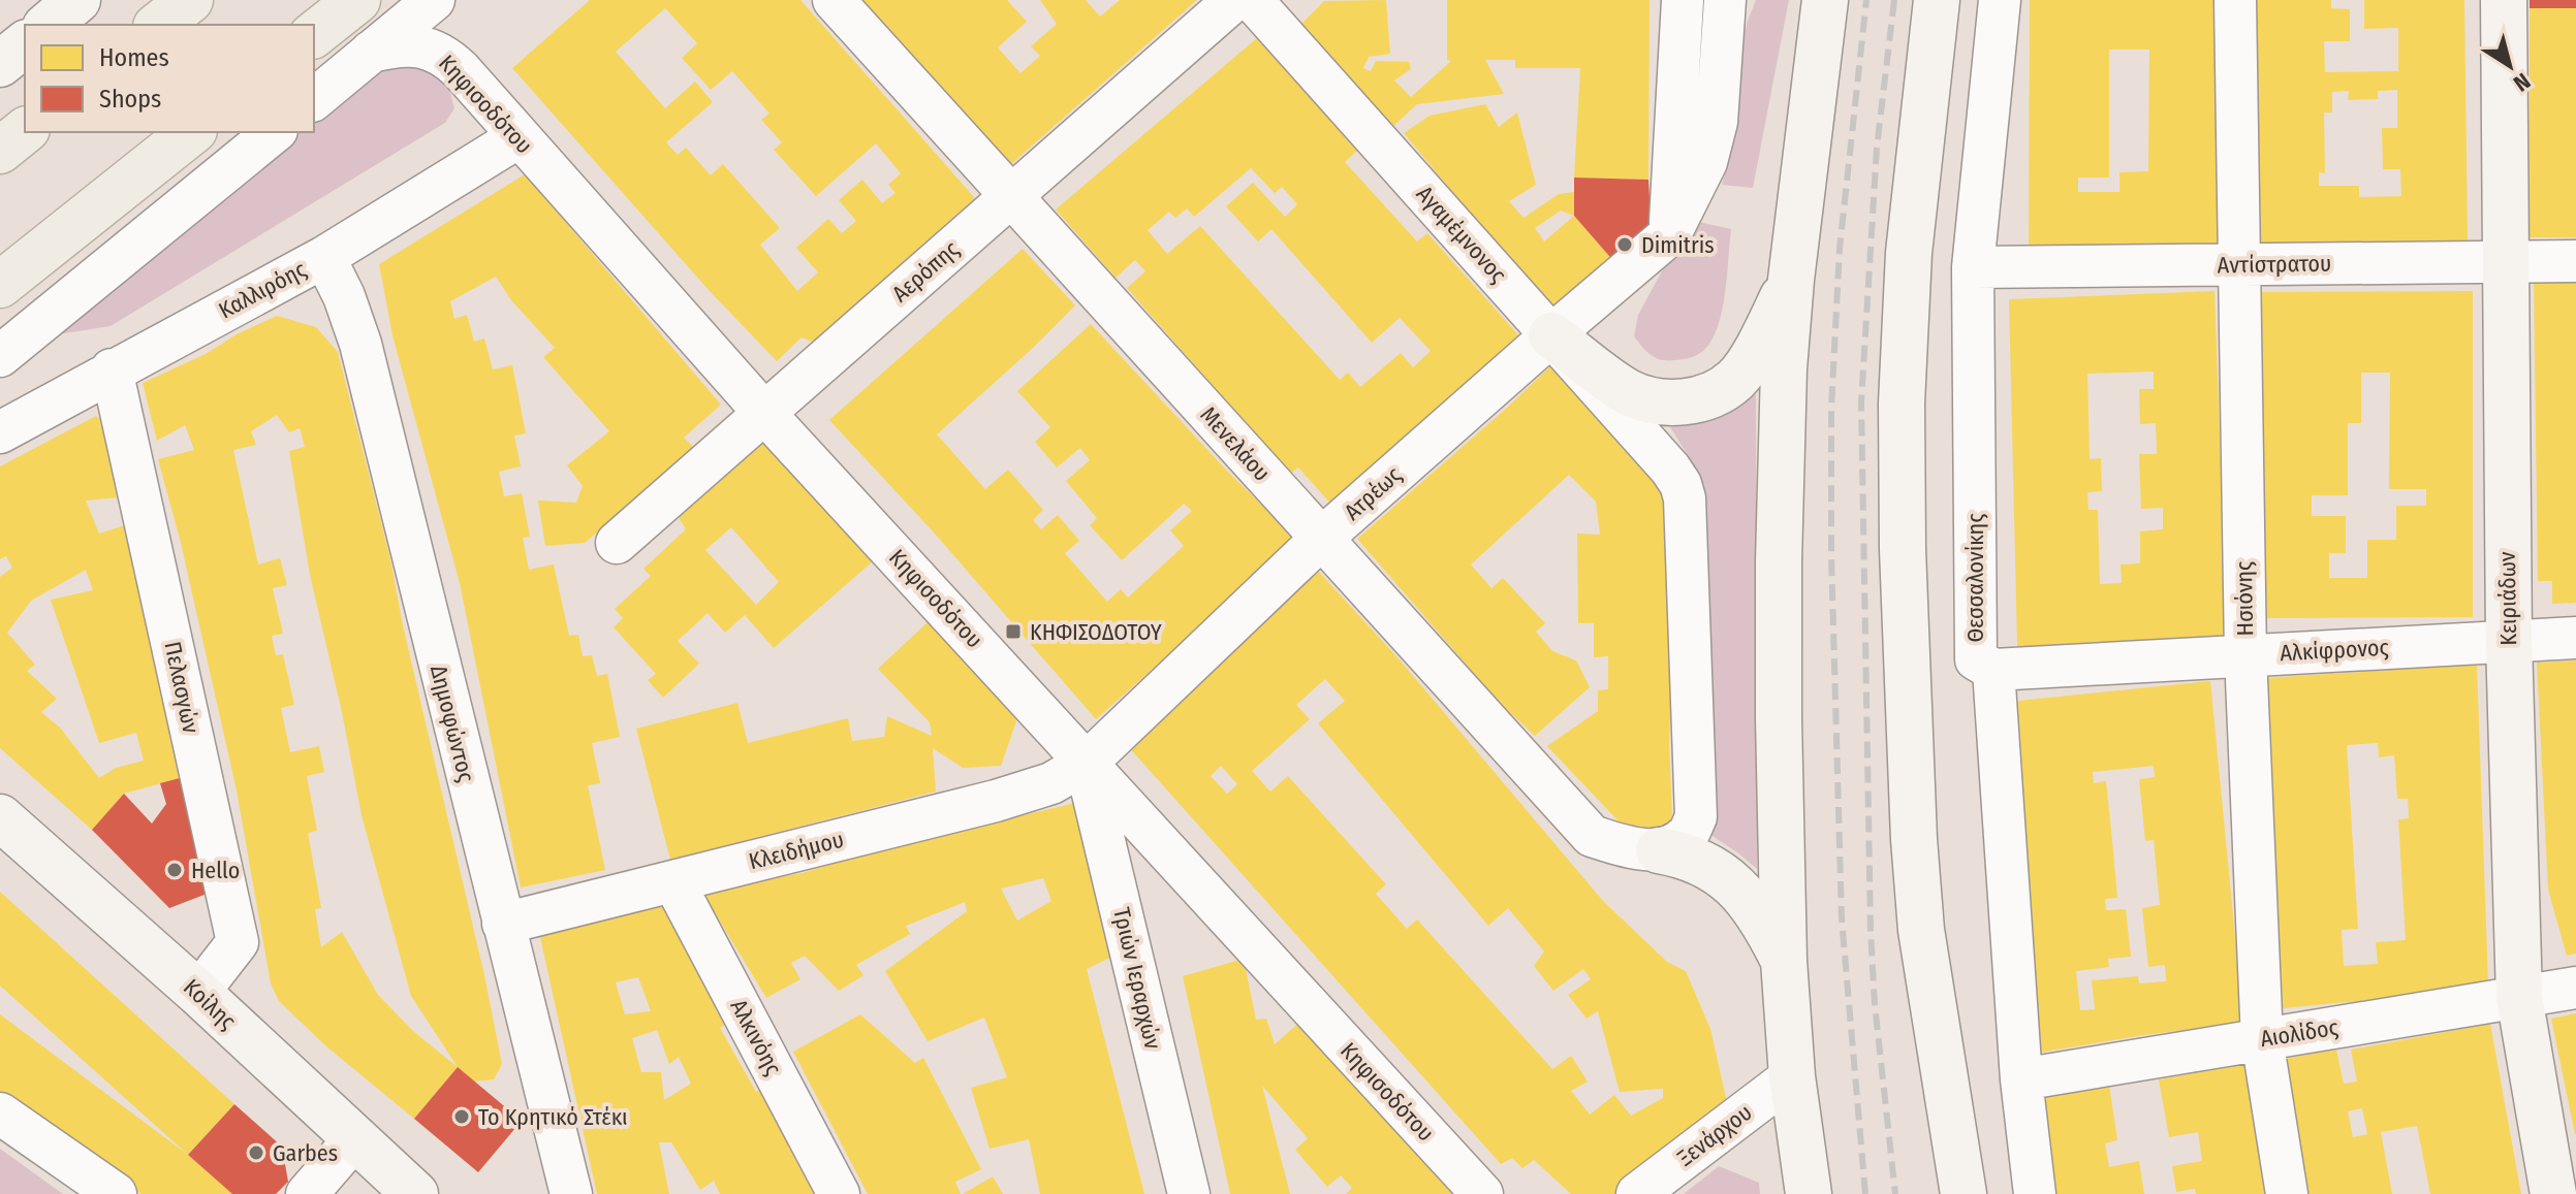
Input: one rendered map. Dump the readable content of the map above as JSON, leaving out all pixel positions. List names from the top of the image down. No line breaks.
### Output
{"streets":{"street":["Κηφισοδότου","Αγαμέμνονος","Αντίστρατου","Αερόπης","Καλλιρόης","Μενελάου","Ατρέως","Θεσσαλονίκης","Ησιόνης","Κειριάδων","Αλκίφρονος","Πελασγών","Δημοφώντος","Κλειδήμου","Τριών Ιεραρχών","Κοίλης","Αιολίδος","Αλκινόης","Ξενάρχου"]},"crossings":[["Κηφισοδότου","Αερόπης"],["Κηφισοδότου","Καλλιρόης"],["Κηφισοδότου","Ατρέως"],["Κηφισοδότου","Κλειδήμου"],["Κηφισοδότου","Τριών Ιεραρχών"],["Αγαμέμνονος","Μενελάου"],["Αγαμέμνονος","Ατρέως"],["Αντίστρατου","Θεσσαλονίκης"],["Αντίστρατου","Ησιόνης"],["Αντίστρατου","Κειριάδων"],["Αερόπης","Μενελάου"],["Καλλιρόης","Πελασγών"],["Καλλιρόης","Δημοφώντος"],["Μενελάου","Ατρέως"],["Ατρέως","Κλειδήμου"],["Ατρέως","Τριών Ιεραρχών"],["Θεσσαλονίκης","Αλκίφρονος"],["Θεσσαλονίκης","Αιολίδος"],["Ησιόνης","Αλκίφρονος"],["Ησιόνης","Αιολίδος"],["Κειριάδων","Αλκίφρονος"],["Κειριάδων","Αιολίδος"],["Πελασγών","Κοίλης"],["Δημοφώντος","Κλειδήμου"],["Κλειδήμου","Τριών Ιεραρχών"],["Κλειδήμου","Αλκινόης"]],"places":{"other":["Dimitris","Hello","Το Κρητικό Στέκι","Garbes"],"transit":["ΚΗΦΙΣΟΔΟΤΟΥ"]},"legend":["Homes","Shops"],"north":"bottom right"}
